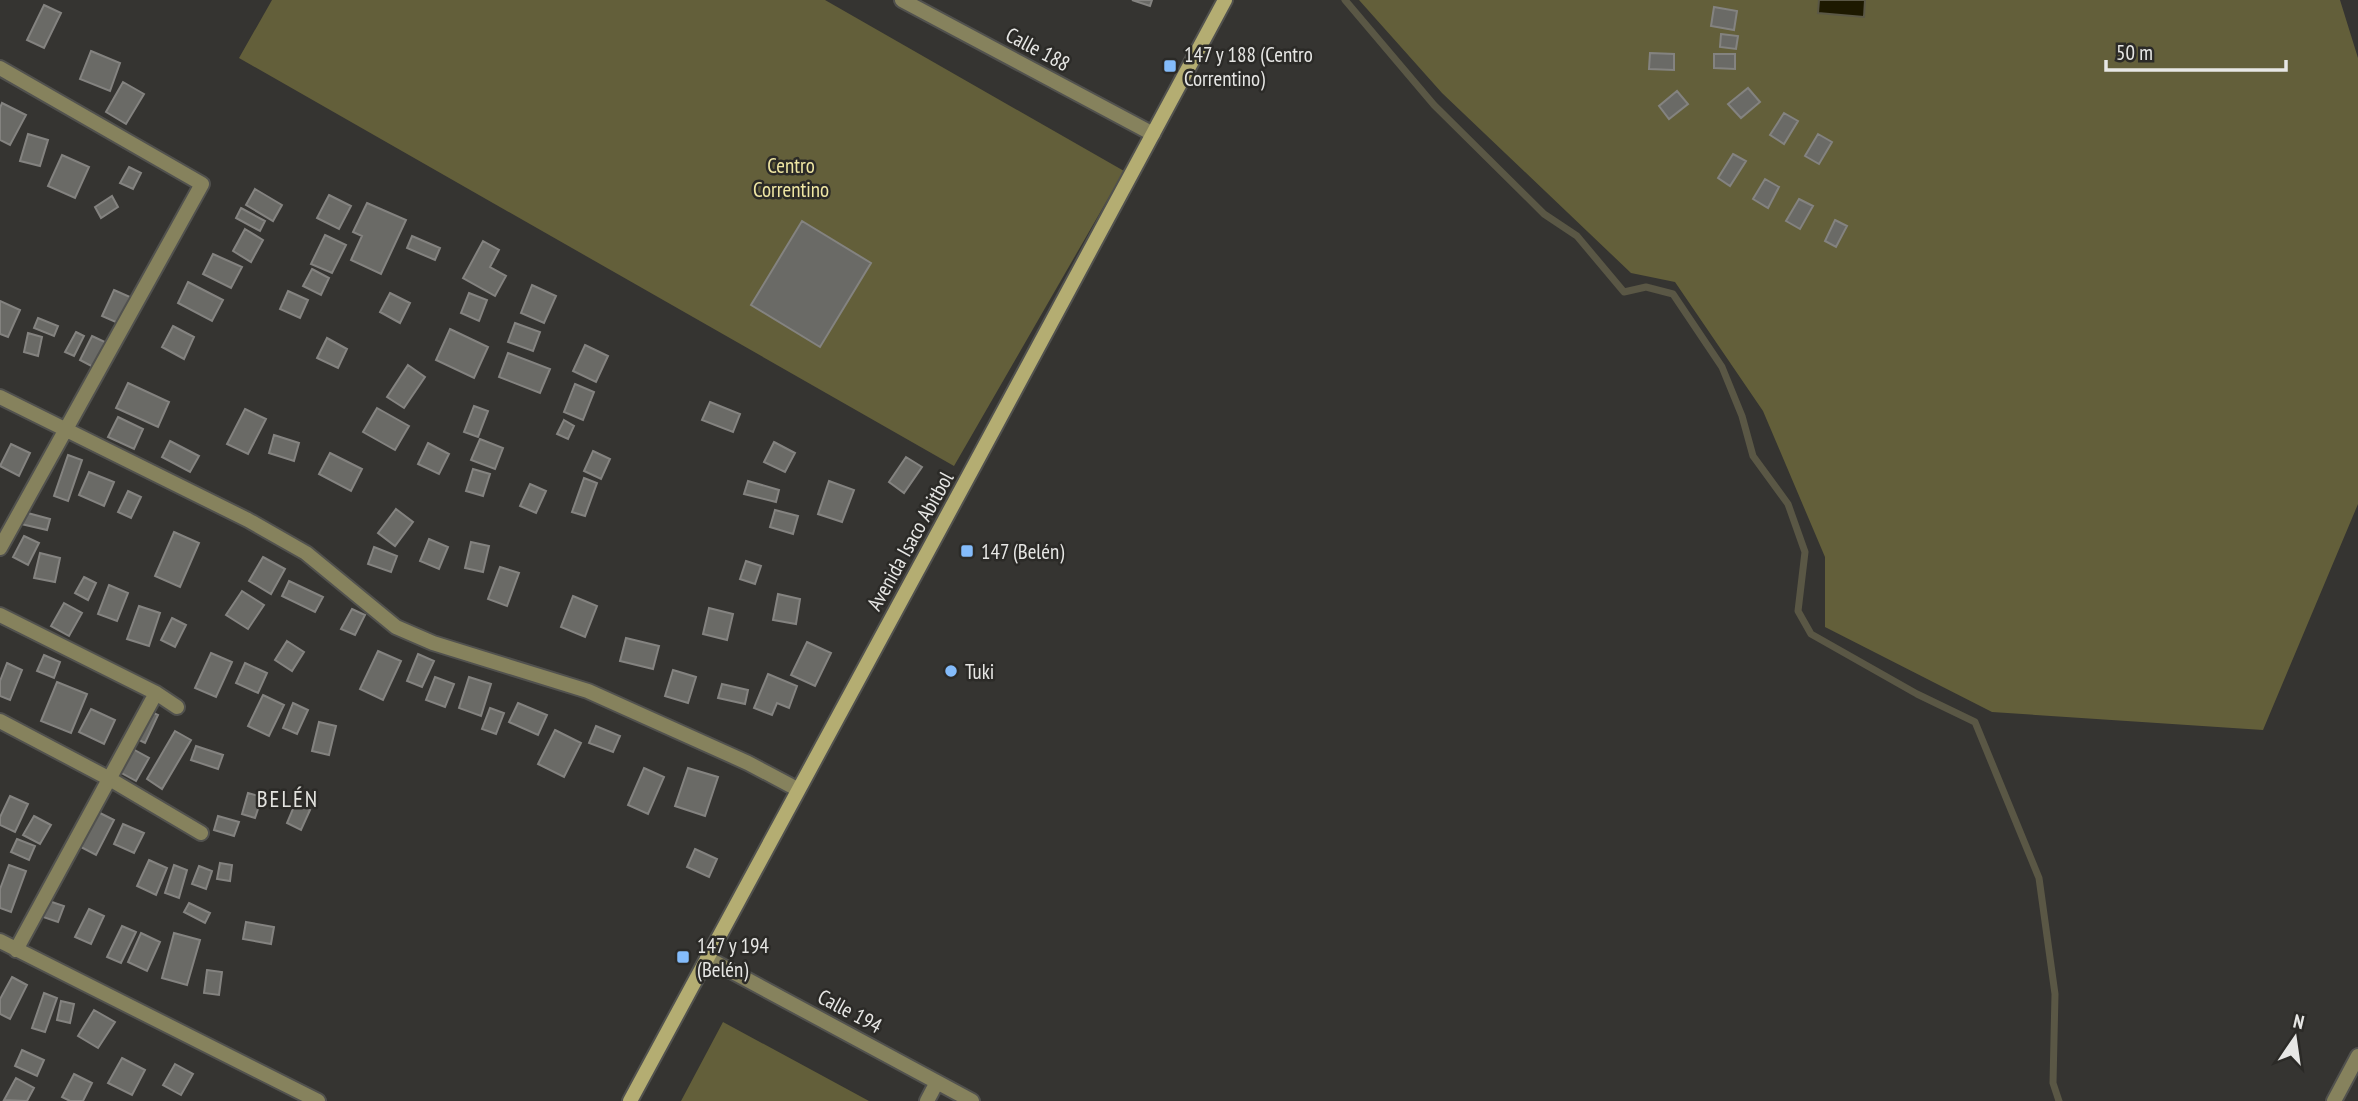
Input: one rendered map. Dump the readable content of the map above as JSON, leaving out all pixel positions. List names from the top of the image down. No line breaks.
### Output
{"streets":{"main road":["Avenida Isaco Abitbol"],"street":["Calle 188","Calle 194"]},"crossings":[["Calle 188","Avenida Isaco Abitbol"],["Avenida Isaco Abitbol","Calle 194"]],"districts":["BELÉN"],"parks":["Centro Correntino"],"places":{"transit":["147 y 188 (Centro Correntino)","147 (Belén)","147 y 194 (Belén)"],"other":["Tuki"]},"scale_bar":"50 m","north":"top"}
